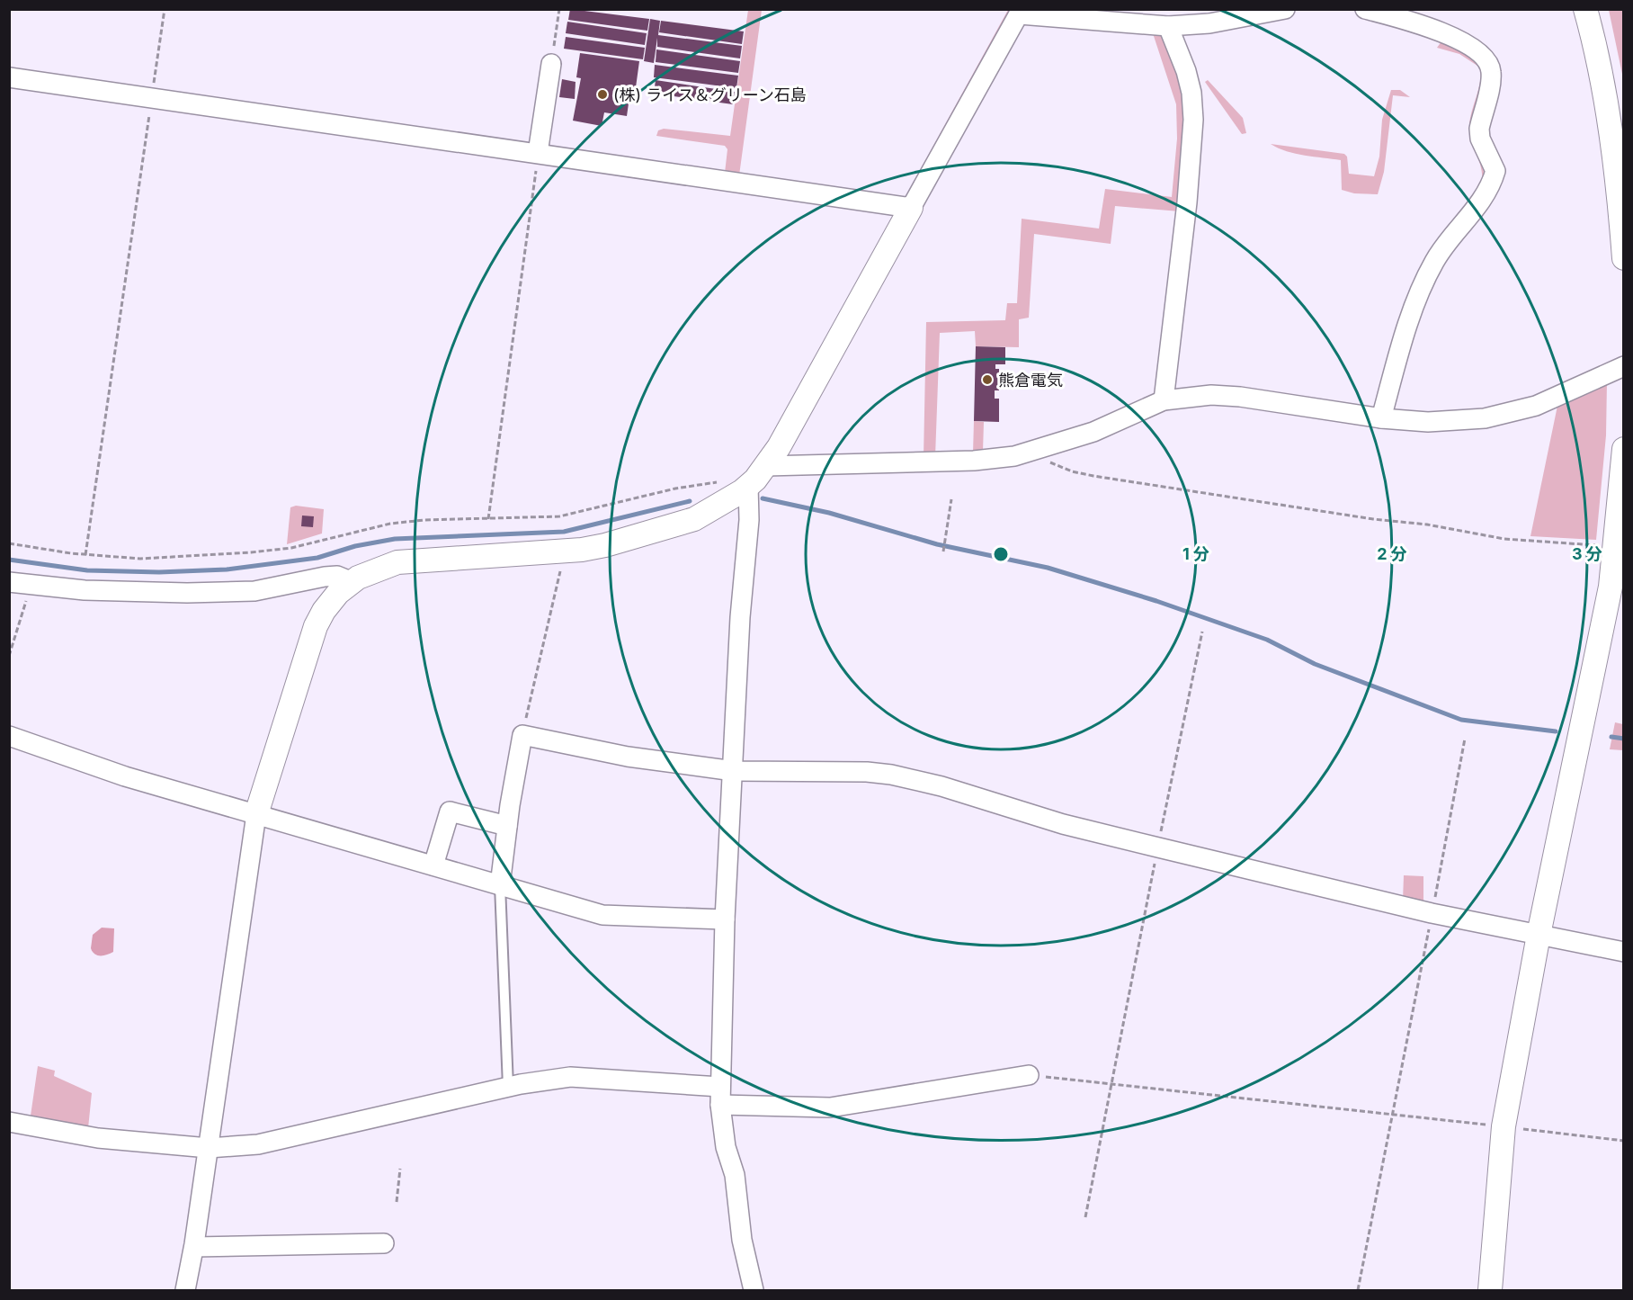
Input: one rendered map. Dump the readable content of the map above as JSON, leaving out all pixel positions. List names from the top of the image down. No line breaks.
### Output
{"places":["(株) ライス＆グリーン石島","熊倉電気"],"rings":["1 分","2 分","3 分"]}
